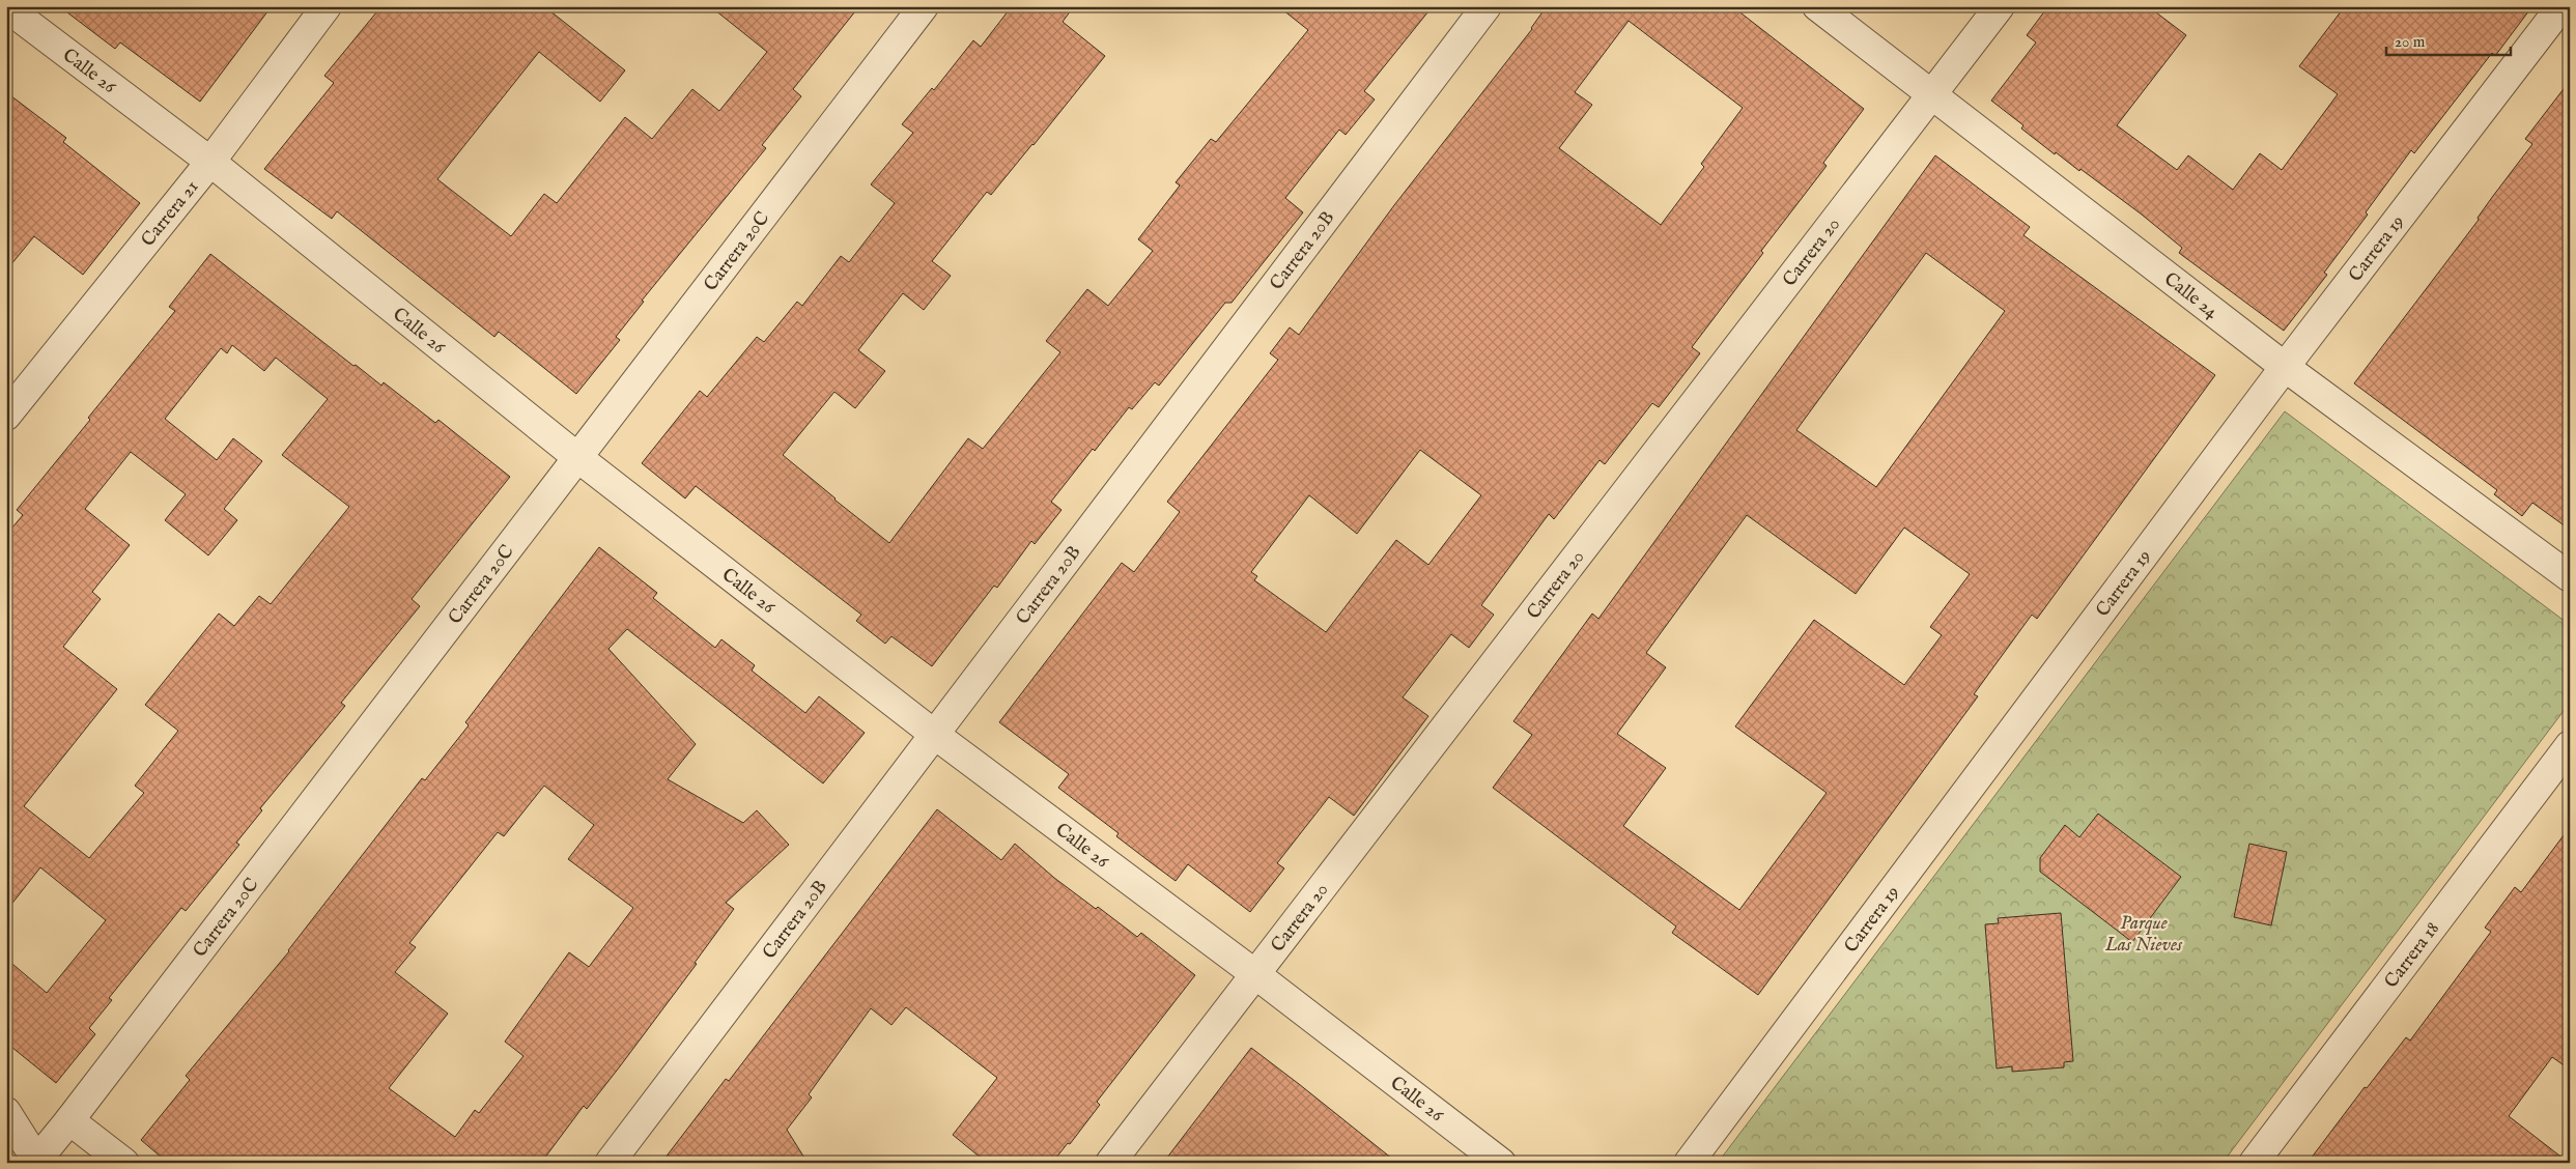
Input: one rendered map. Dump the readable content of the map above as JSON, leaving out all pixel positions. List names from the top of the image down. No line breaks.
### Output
{"streets":{"street":["Calle 26","Carrera 21","Carrera 19","Carrera 20B","Carrera 20C","Carrera 20","Calle 24","Carrera 18"]},"crossings":[["Calle 26","Carrera 21"],["Calle 26","Carrera 20B"],["Calle 26","Carrera 20C"],["Calle 26","Carrera 20"],["Carrera 19","Calle 24"],["Carrera 20","Calle 24"]],"parks":["Parque Las Nieves"],"scale_bar":"20 m"}
